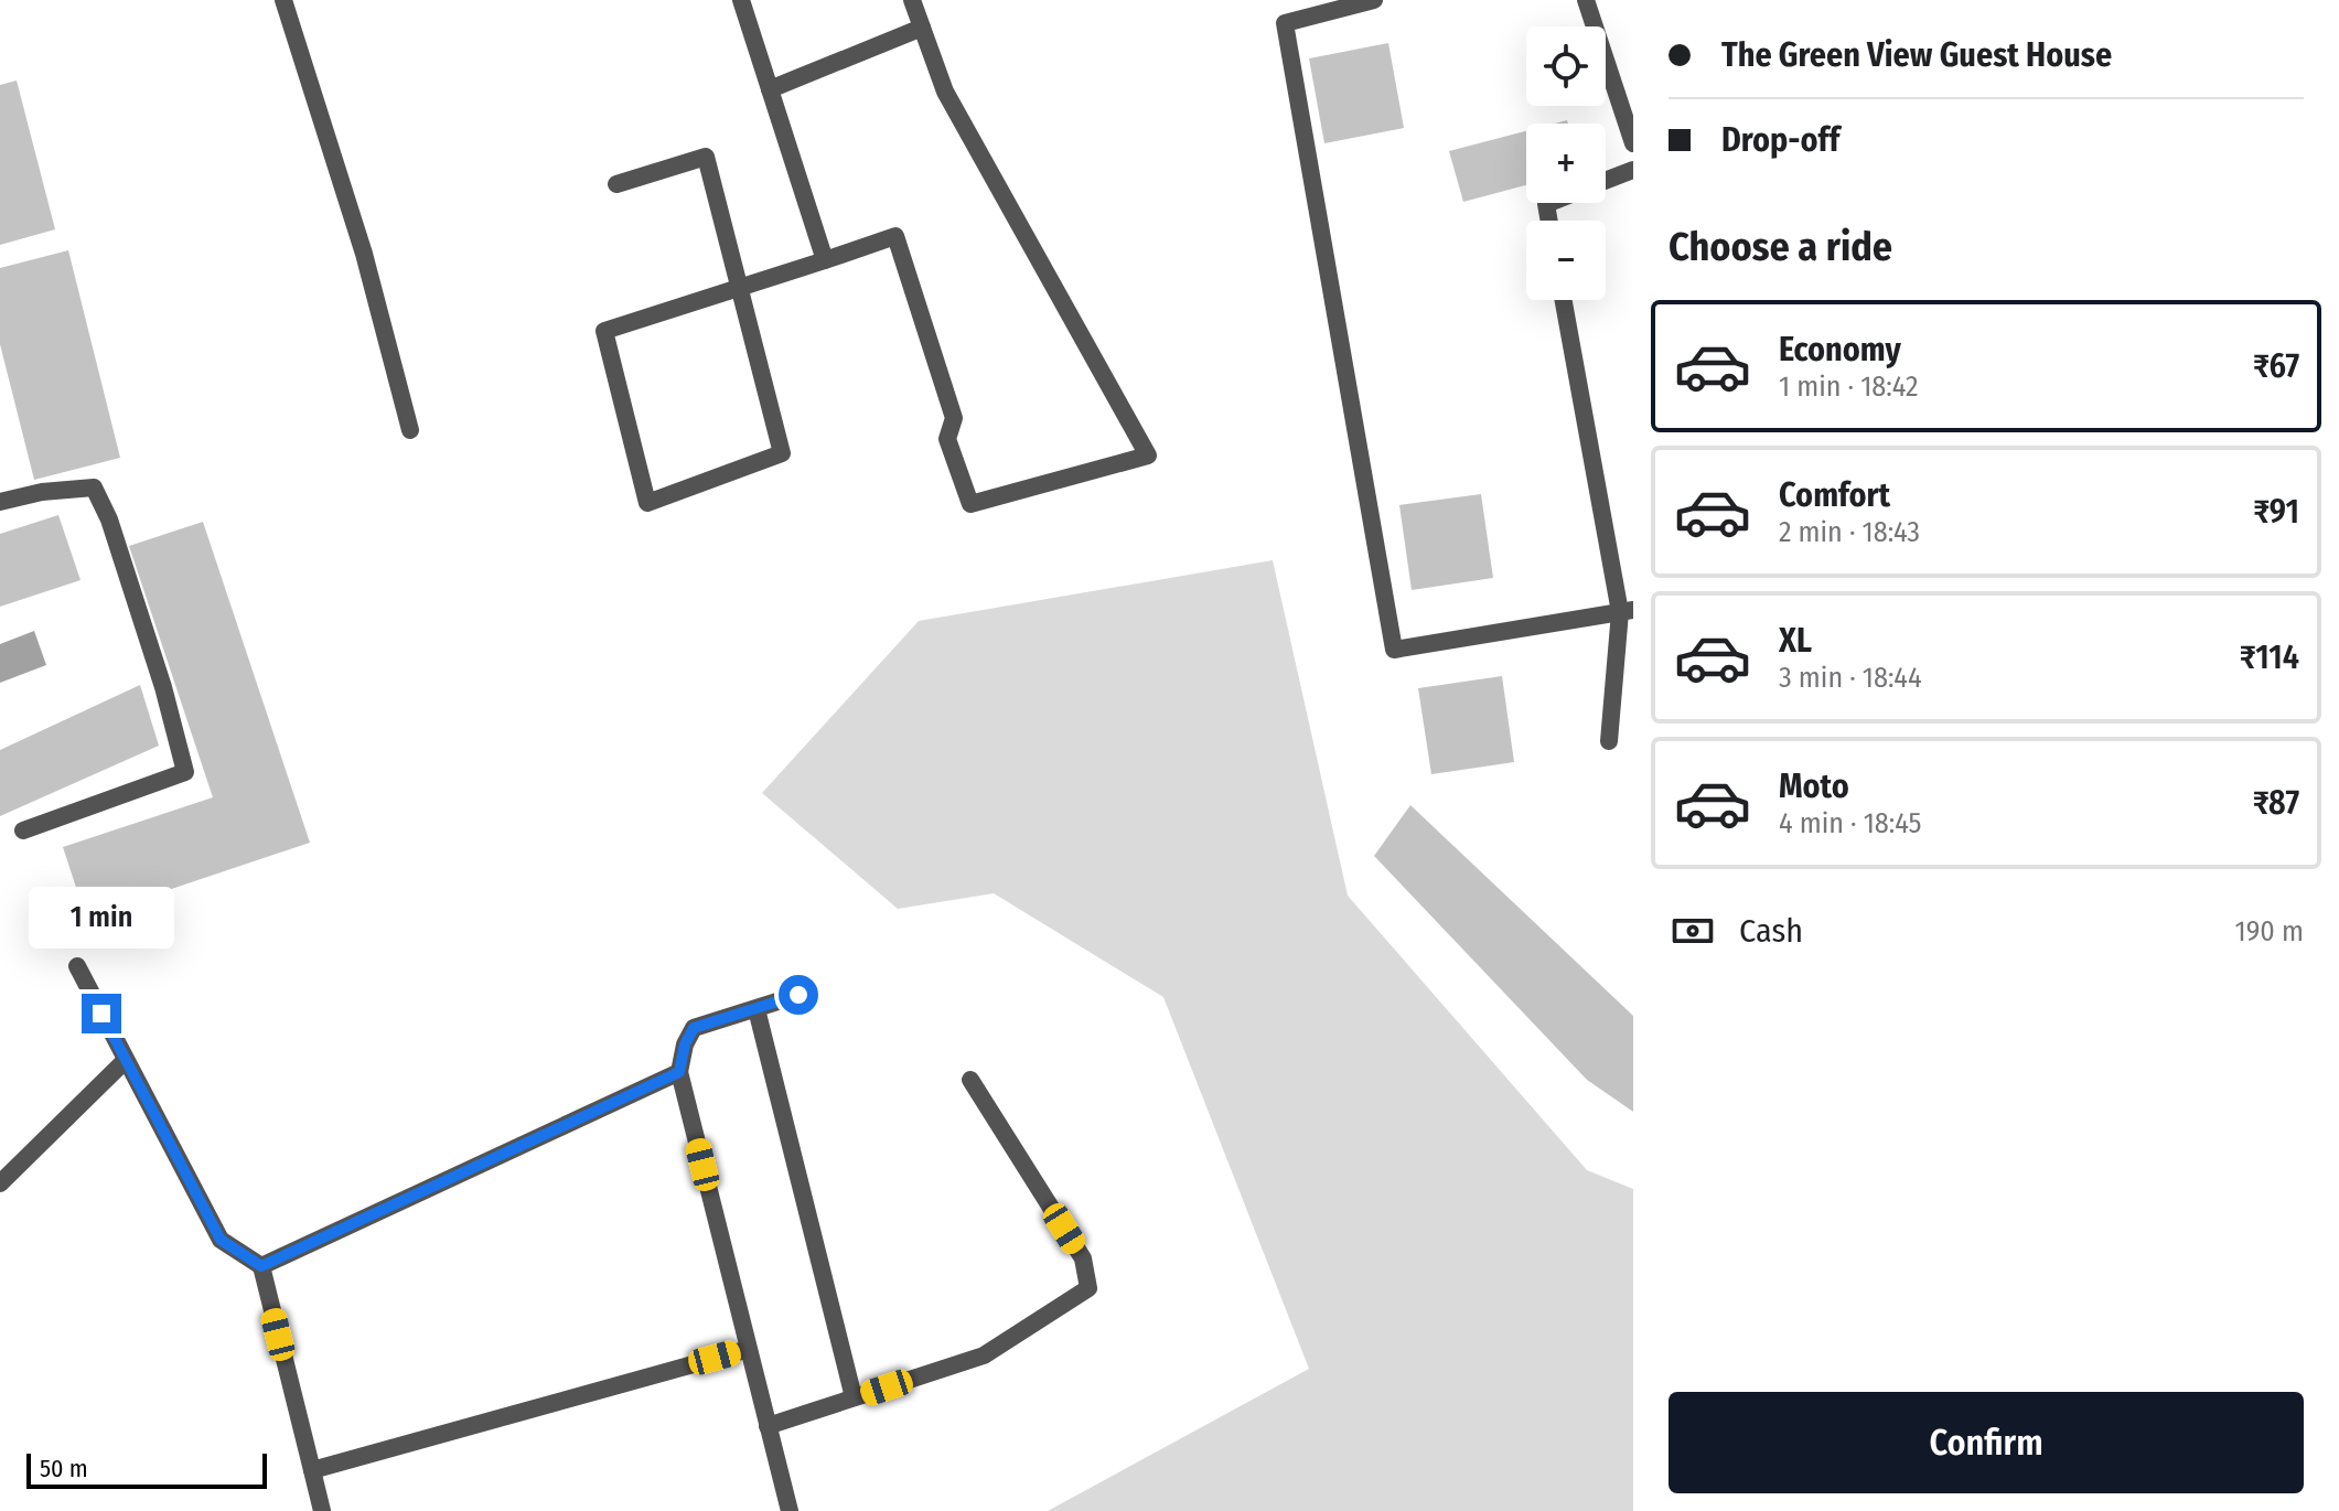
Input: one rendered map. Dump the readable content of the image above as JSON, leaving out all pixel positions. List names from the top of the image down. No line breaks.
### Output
{"scale_bar":"50 m","page":{"banner":["The Green View Guest House","Drop-off"],"map_buttons":["+","−"],"heading":"Choose a ride","list":[{"name":"Economy","note":"1 min · 18:42","value":"₹67"},{"name":"Comfort","note":"2 min · 18:43","value":"₹91"},{"name":"XL","note":"3 min · 18:44","value":"₹114"},{"name":"Moto","note":"4 min · 18:45","value":"₹87"}],"pay":["Cash","190 m"],"bubble":"1 min","buttons":"Confirm","scale":"50 m"}}
